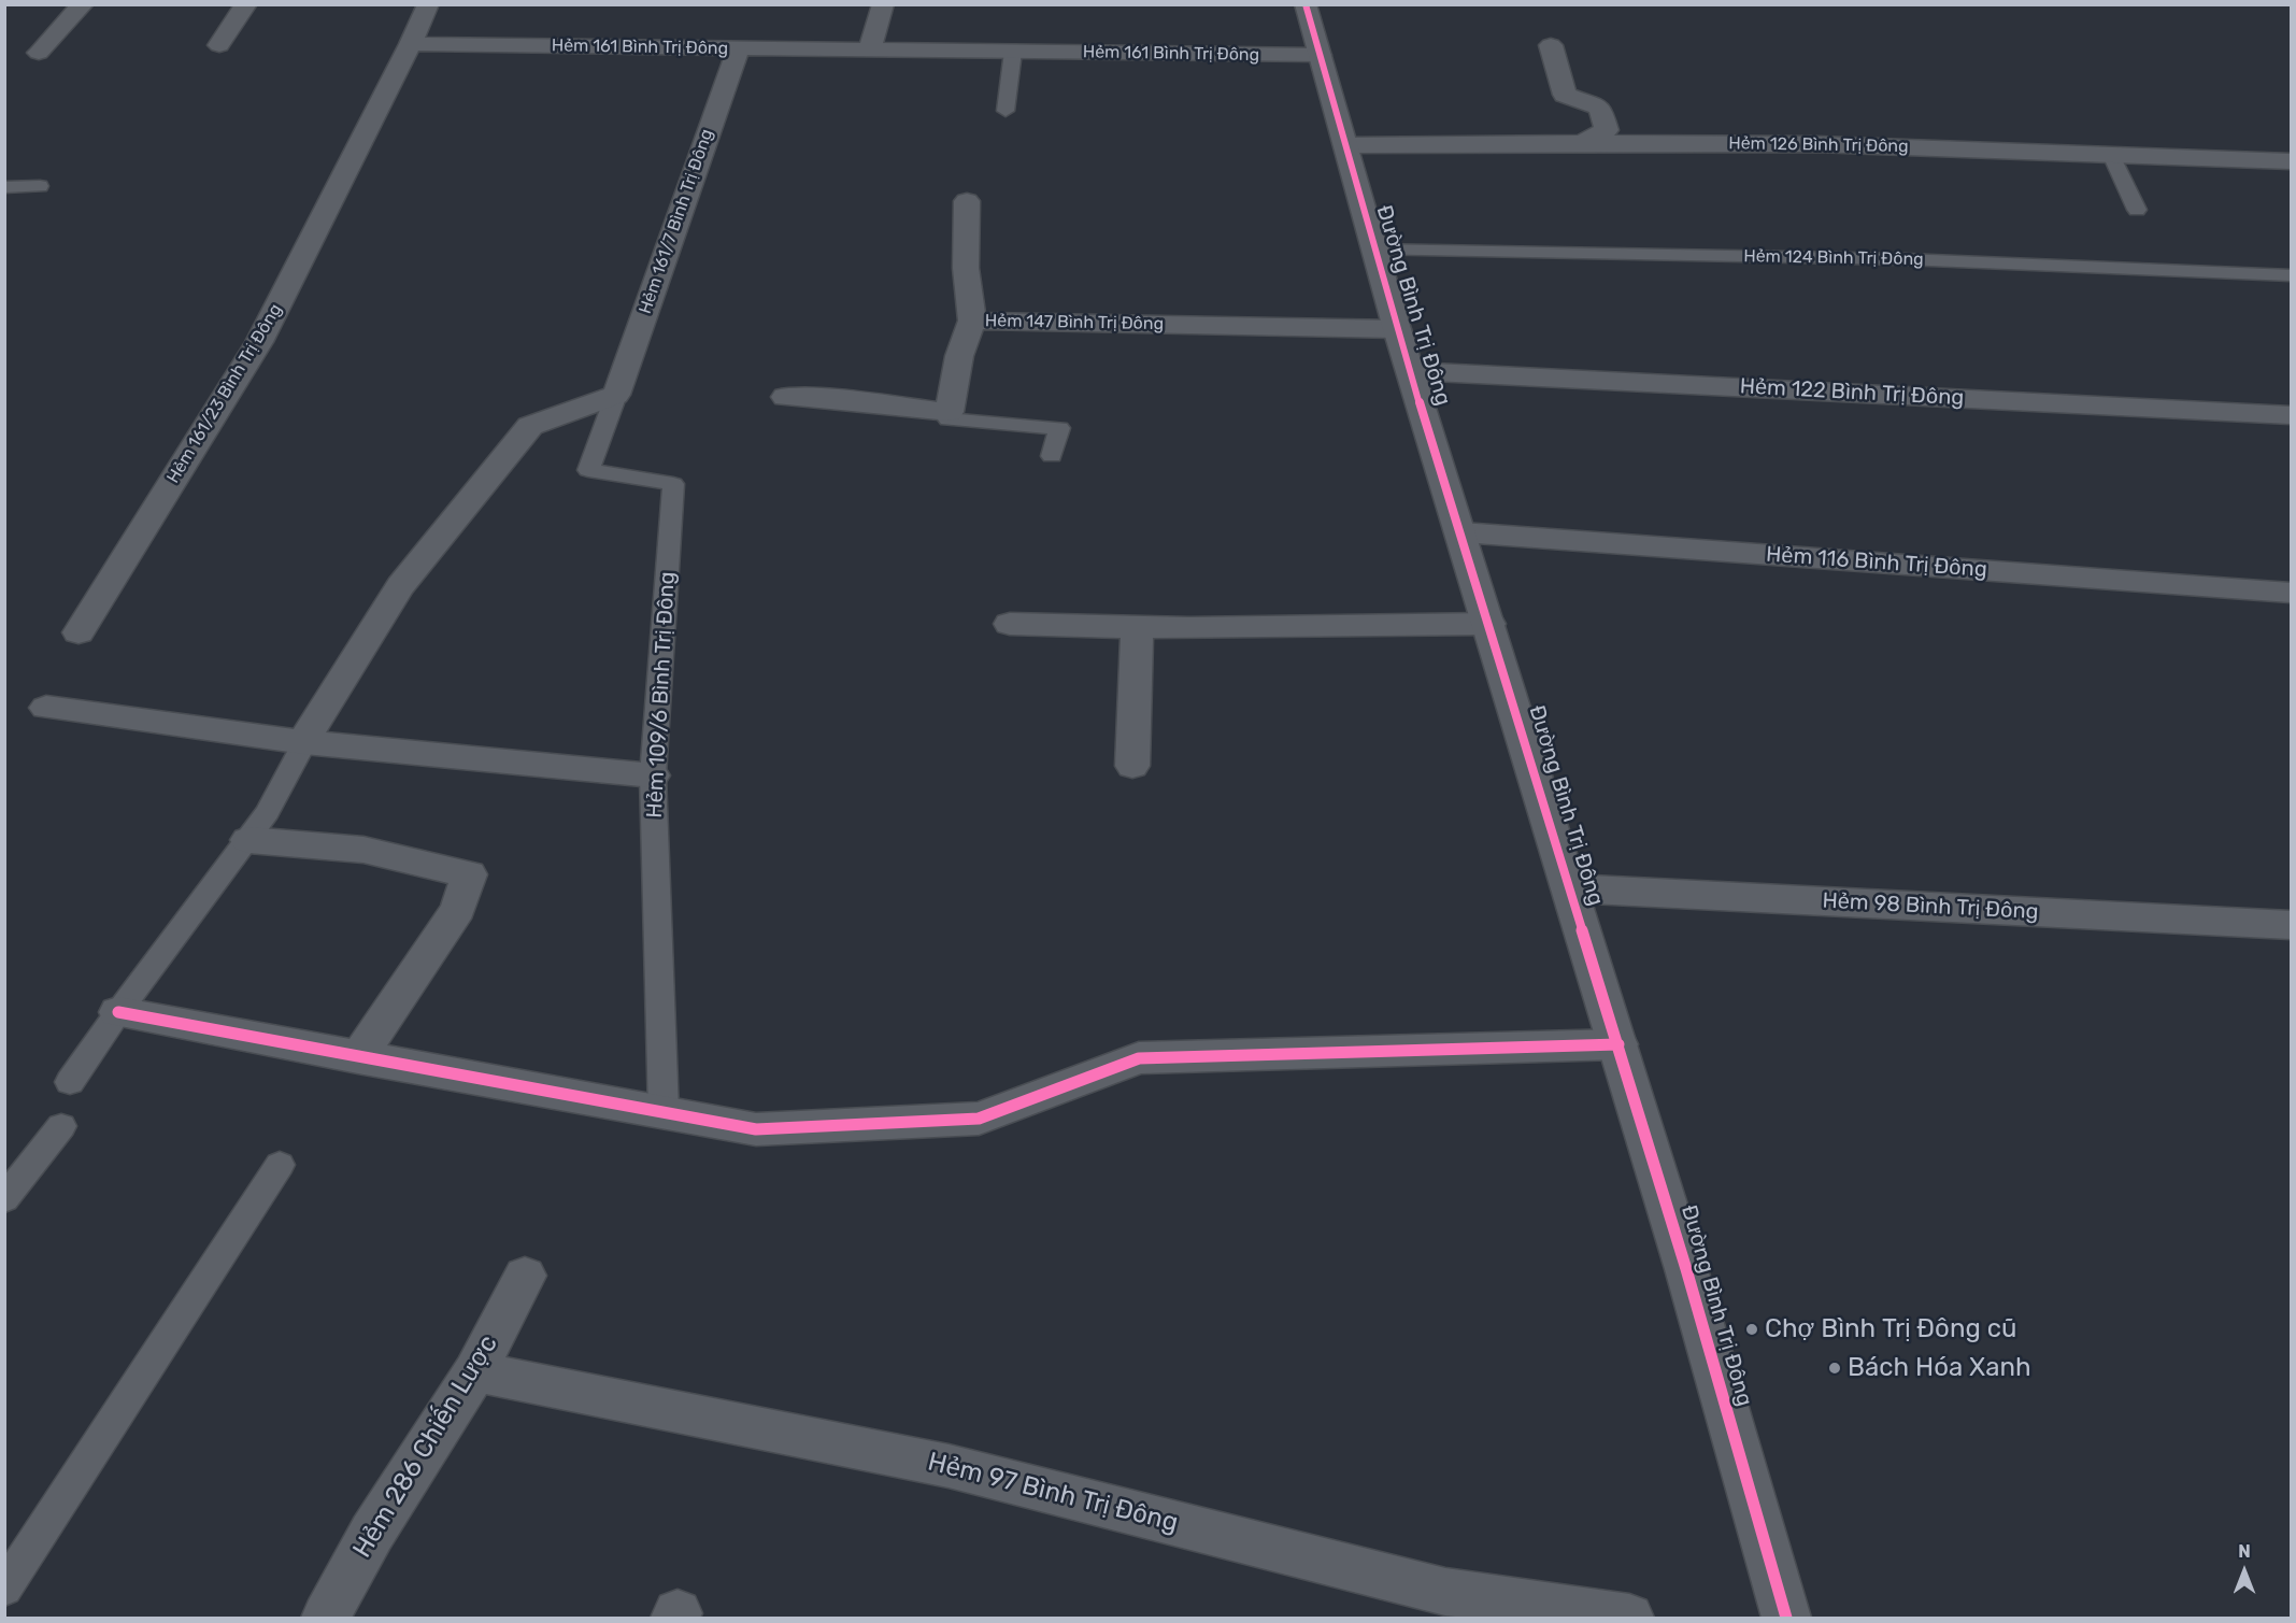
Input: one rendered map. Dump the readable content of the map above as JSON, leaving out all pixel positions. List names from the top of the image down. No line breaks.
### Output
{"streets":{"street":["Hẻm 161 Bình Trị Đông","Hẻm 126 Bình Trị Đông","Hẻm 161/7 Bình Trị Đông","Đường Bình Trị Đông","Hẻm 147 Bình Trị Đông","Hẻm 122 Bình Trị Đông","Hẻm 161/23 Bình Trị Đông","Hẻm 116 Bình Trị Đông","Hẻm 98 Bình Trị Đông","Hẻm 286 Chiến Lược","Hẻm 97 Bình Trị Đông"],"lane":["Hẻm 124 Bình Trị Đông","Hẻm 109/6 Bình Trị Đông"]},"crossings":[["Hẻm 161 Bình Trị Đông","Hẻm 161/7 Bình Trị Đông"],["Hẻm 161 Bình Trị Đông","Đường Bình Trị Đông"],["Hẻm 161 Bình Trị Đông","Hẻm 161/23 Bình Trị Đông"],["Hẻm 126 Bình Trị Đông","Đường Bình Trị Đông"],["Hẻm 161/7 Bình Trị Đông","Hẻm 109/6 Bình Trị Đông"],["Hẻm 124 Bình Trị Đông","Đường Bình Trị Đông"],["Đường Bình Trị Đông","Hẻm 147 Bình Trị Đông"],["Đường Bình Trị Đông","Hẻm 122 Bình Trị Đông"],["Đường Bình Trị Đông","Hẻm 116 Bình Trị Đông"],["Đường Bình Trị Đông","Hẻm 98 Bình Trị Đông"],["Hẻm 286 Chiến Lược","Hẻm 97 Bình Trị Đông"]],"places":["Chợ Bình Trị Đông cũ","Bách Hóa Xanh"],"north":"top"}
